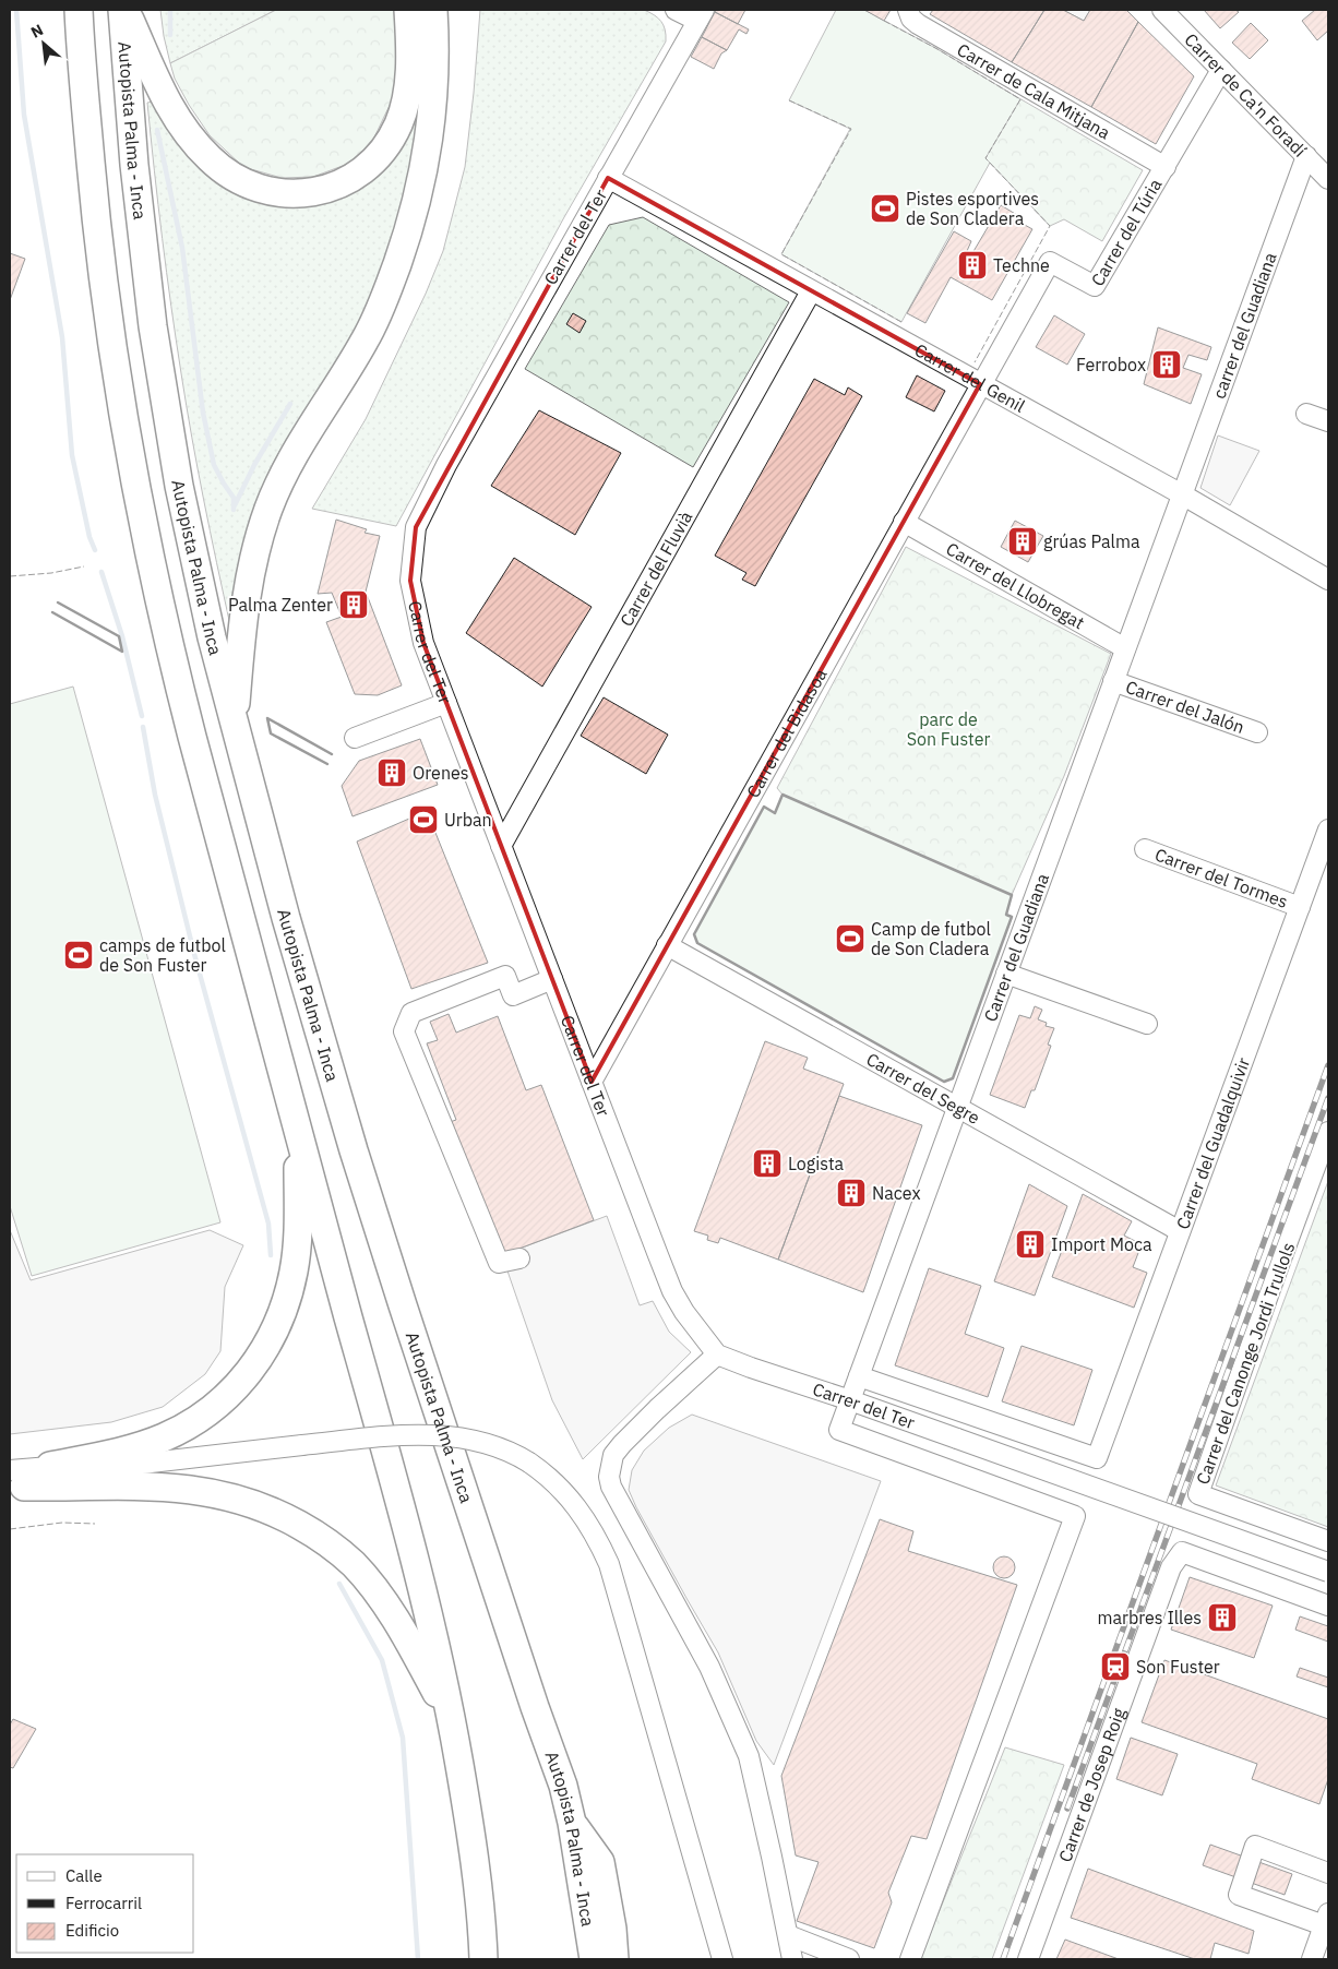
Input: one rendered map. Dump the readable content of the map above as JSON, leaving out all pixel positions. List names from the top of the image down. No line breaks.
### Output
{"streets":{"highway":["Autopista Palma - Inca"],"street":["Carrer de Cala Mitjana","Carrer de Ca'n Foradí","Carrer del Túria","Carrer del Ter","carrer del Guadiana","Carrer del Genil","Carrer del Fluvià","Carrer del Llobregat","Carrer del Jalón","Carrer del Bidasoa","Carrer del Tormes","Carrer del Guadiana","Carrer del Segre","Carrer del Guadalquivir","Carrer del Canonge Jordi Trullols","Carrer de Josep Roig"]},"crossings":[["Carrer de Cala Mitjana","Carrer del Túria"],["Carrer de Ca'n Foradí","Carrer del Túria"],["Carrer de Ca'n Foradí","carrer del Guadiana"],["Carrer del Túria","Carrer del Genil"],["Carrer del Túria","Carrer del Bidasoa"],["Carrer del Ter","Carrer del Genil"],["Carrer del Ter","Carrer del Fluvià"],["Carrer del Ter","Carrer del Bidasoa"],["Carrer del Ter","Carrer del Guadiana"],["Carrer del Ter","Carrer del Guadalquivir"],["carrer del Guadiana","Carrer del Genil"],["carrer del Guadiana","Carrer del Guadiana"],["Carrer del Genil","Carrer del Fluvià"],["Carrer del Genil","Carrer del Bidasoa"],["Carrer del Genil","Carrer del Guadiana"],["Carrer del Llobregat","Carrer del Bidasoa"],["Carrer del Llobregat","Carrer del Guadiana"],["Carrer del Jalón","Carrer del Guadiana"],["Carrer del Bidasoa","Carrer del Segre"],["Carrer del Tormes","Carrer del Guadalquivir"],["Carrer del Guadiana","Carrer del Segre"],["Carrer del Segre","Carrer del Guadalquivir"]],"parks":["parc de Son Fuster"],"places":{"sports":["Pistes esportives de Son Cladera","Urban","Camp de futbol de Son Cladera","camps de futbol de Son Fuster"],"building":["Techne","Ferrobox","grúas Palma","Palma Zenter","Orenes","Logista","Nacex","Import Moca","marbres Illes"],"station":["Son Fuster"]},"legend":["Calle","Ferrocarril","Edificio"],"north":"top left"}
